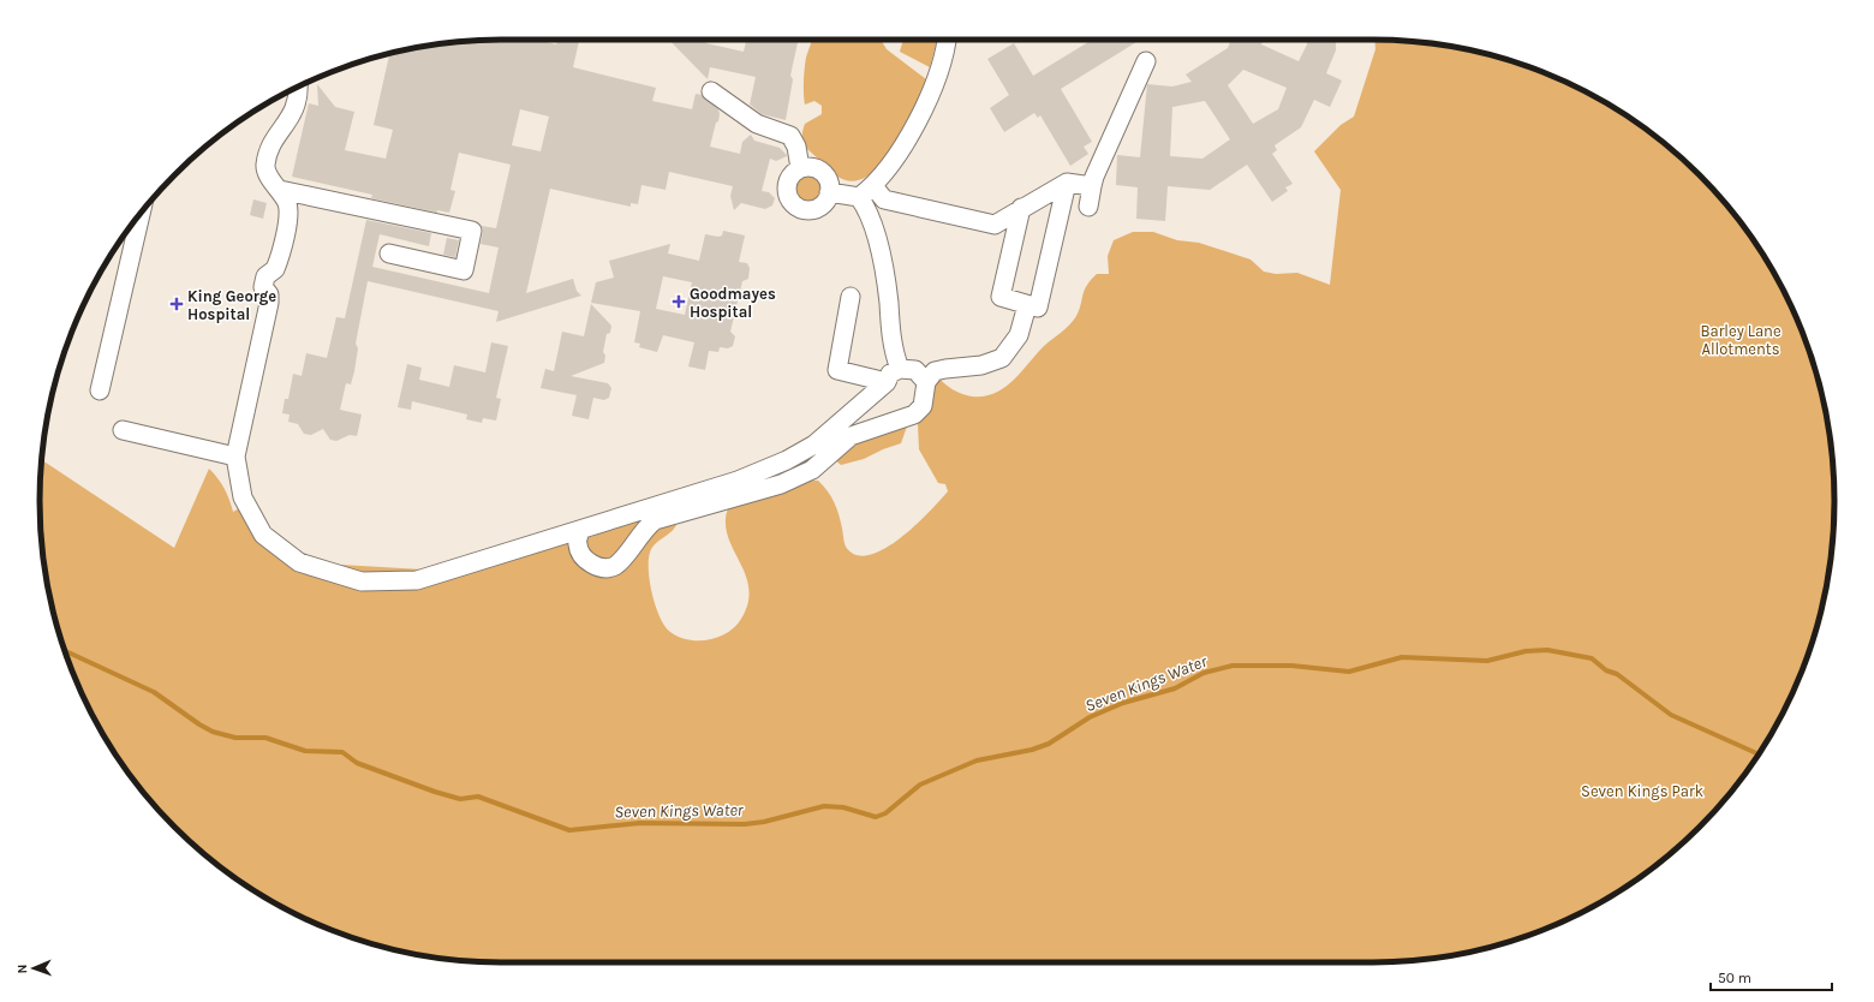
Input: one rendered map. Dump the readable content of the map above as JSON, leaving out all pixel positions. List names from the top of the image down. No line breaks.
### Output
{"water":["Seven Kings Water"],"parks":["Barley Lane Allotments","Seven Kings Park"],"places":{"health":["Goodmayes Hospital","King George Hospital"]},"scale_bar":"50 m","north":"left"}
